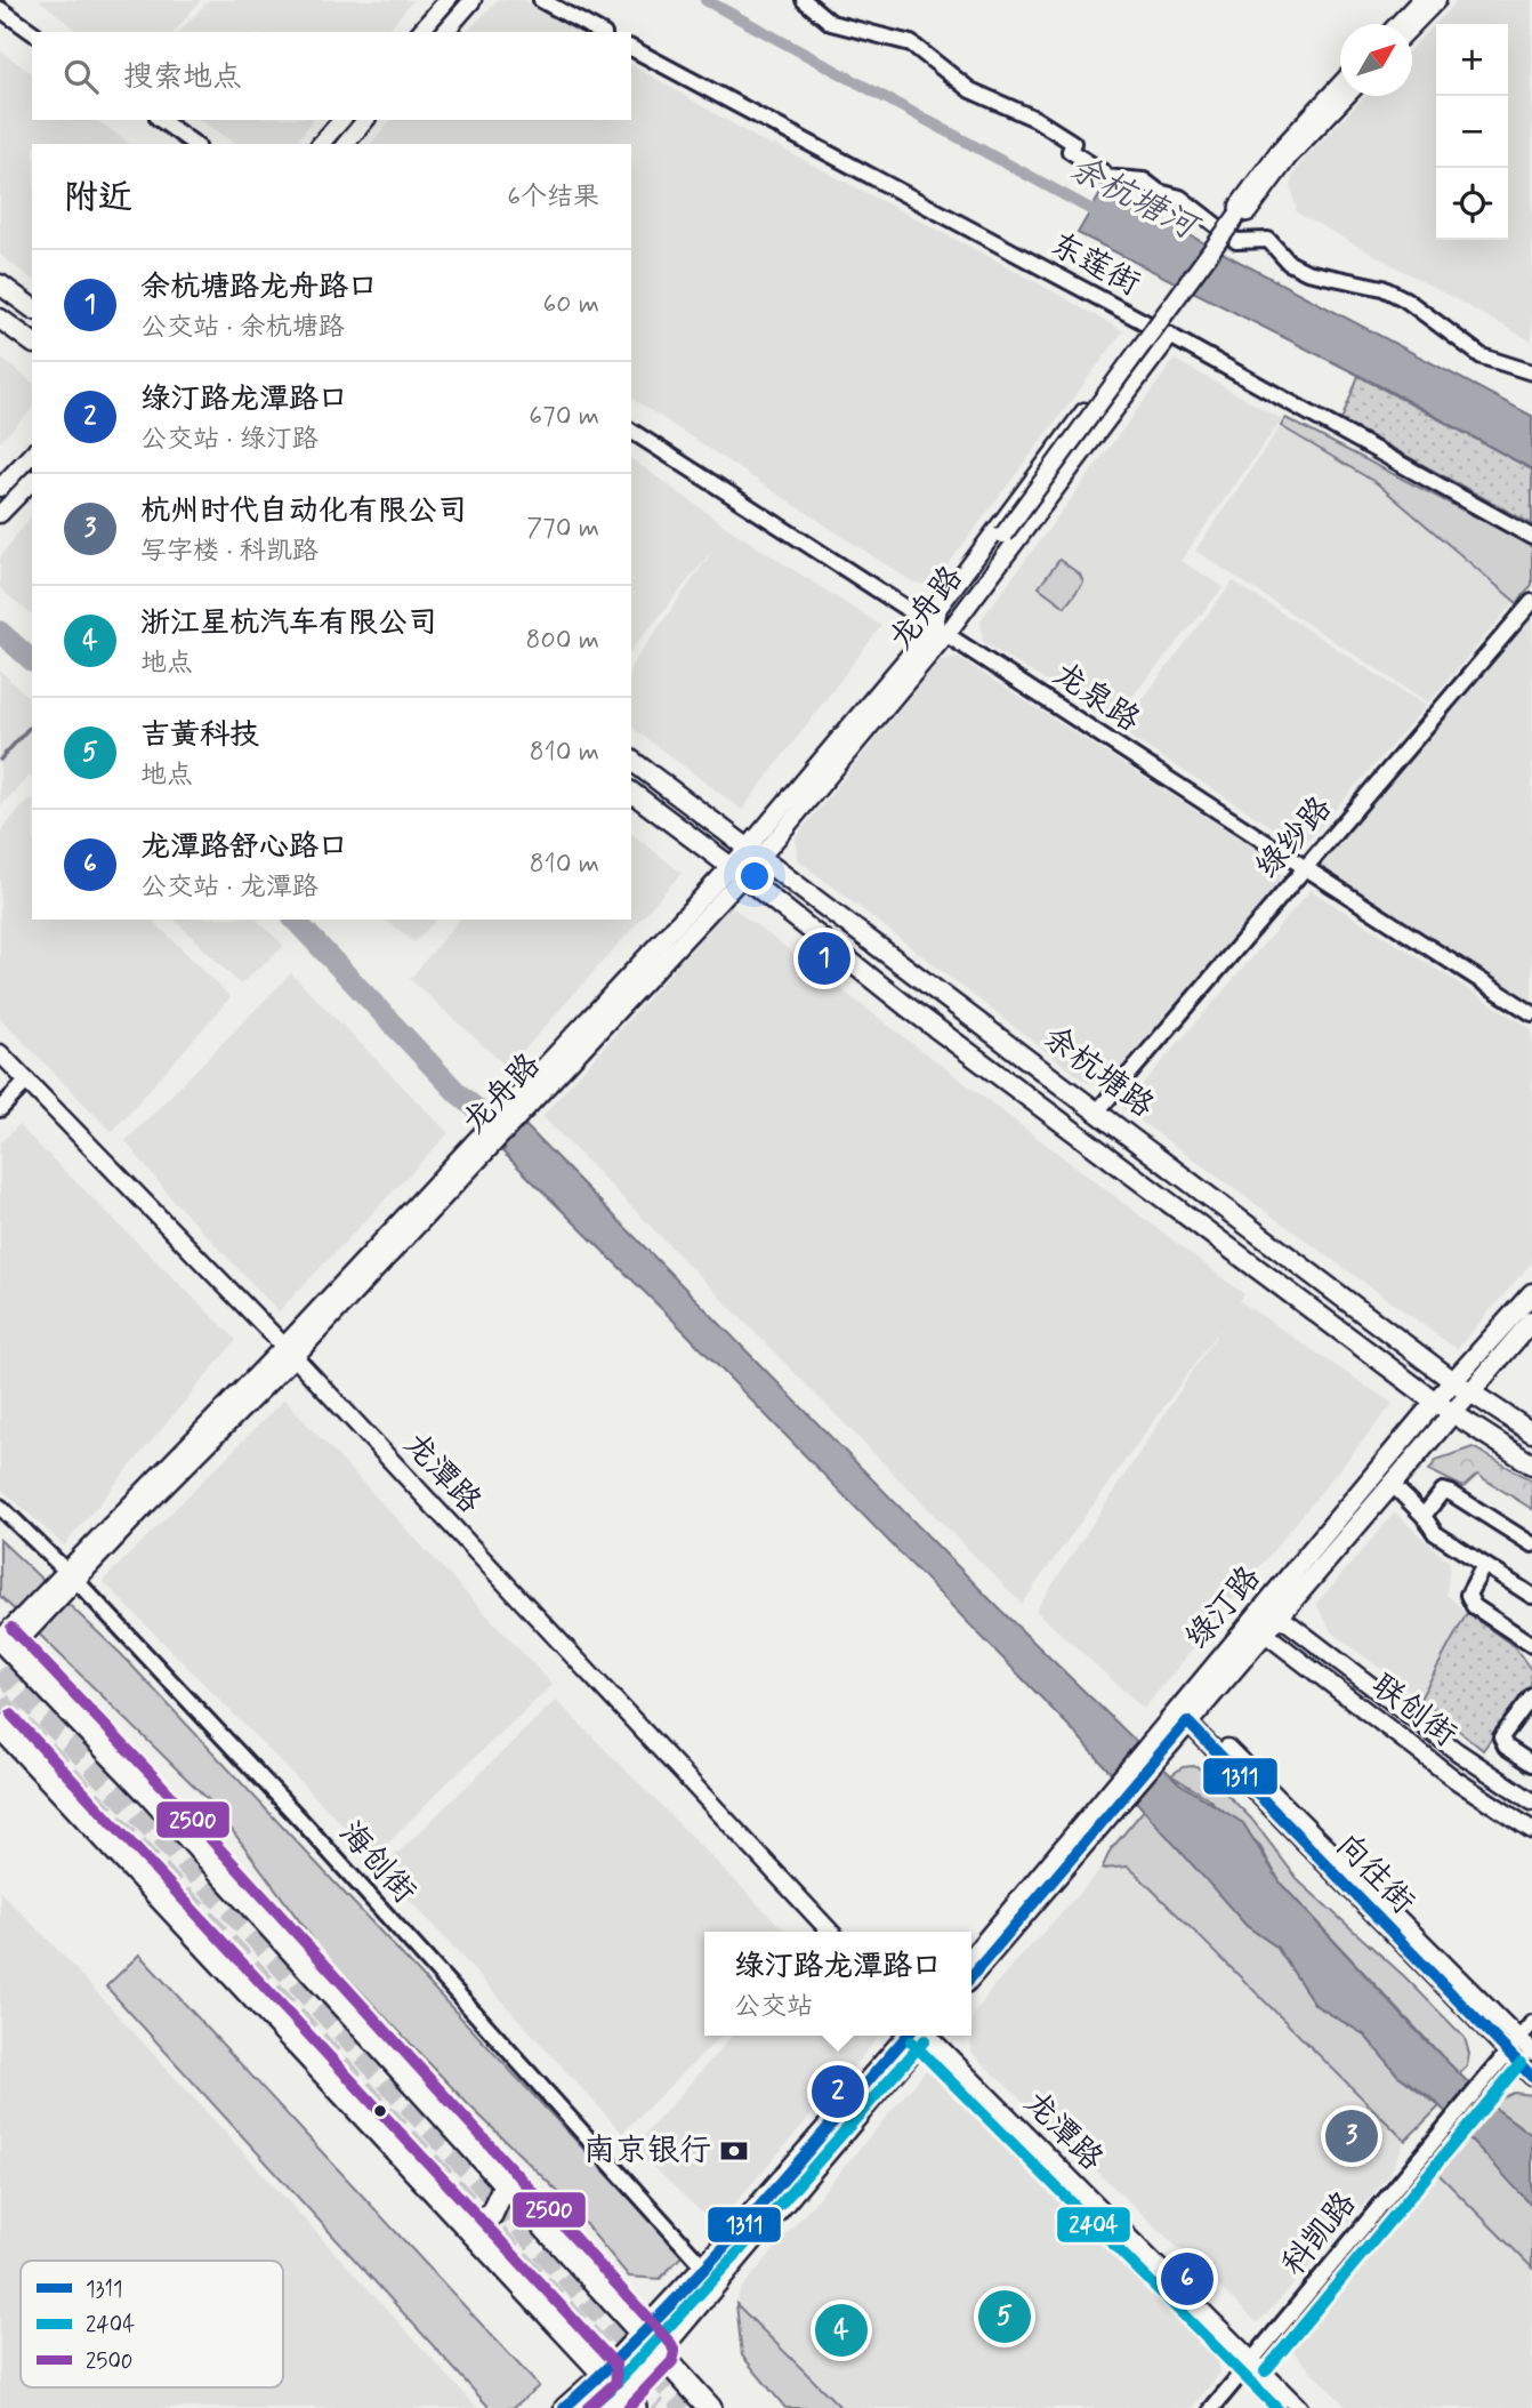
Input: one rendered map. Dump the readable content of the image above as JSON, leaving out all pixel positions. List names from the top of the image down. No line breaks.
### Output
{"streets":{"main road":["余杭塘路","绿汀路"],"street":["东莲街","龙舟路","龙泉路","绿纱路","龙潭路","联创街","海创街","向往街","科凯路"]},"crossings":[["东莲街","龙舟路"],["龙舟路","龙泉路"],["龙舟路","余杭塘路"],["龙舟路","龙潭路"],["龙舟路","海创街"],["龙泉路","绿纱路"],["绿纱路","余杭塘路"],["余杭塘路","绿汀路"],["龙潭路","科凯路"],["绿汀路","联创街"],["绿汀路","向往街"],["向往街","科凯路"]],"water":["余杭塘河"],"places":{"bank":["南京银行"]},"lines":["transit line 2500","transit line 1311","transit line 2404"],"legend":["1311","2404","2500"],"north":"top right","page":{"map_buttons":["+","−"],"search":"搜索地点","heading":["附近","6个结果"],"list":[{"mark":"1","name":"余杭塘路龙舟路口","note":"公交站 · 余杭塘路","value":"60 m"},{"mark":"2","name":"绿汀路龙潭路口","note":"公交站 · 绿汀路","value":"670 m"},{"mark":"3","name":"杭州时代自动化有限公司","note":"写字楼 · 科凯路","value":"770 m"},{"mark":"4","name":"浙江星杭汽车有限公司","note":"地点","value":"800 m"},{"mark":"5","name":"吉黄科技","note":"地点","value":"810 m"},{"mark":"6","name":"龙潭路舒心路口","note":"公交站 · 龙潭路","value":"810 m"}],"pins":["1","2","3","6","5","4"],"popup":["绿汀路龙潭路口","公交站"]}}
